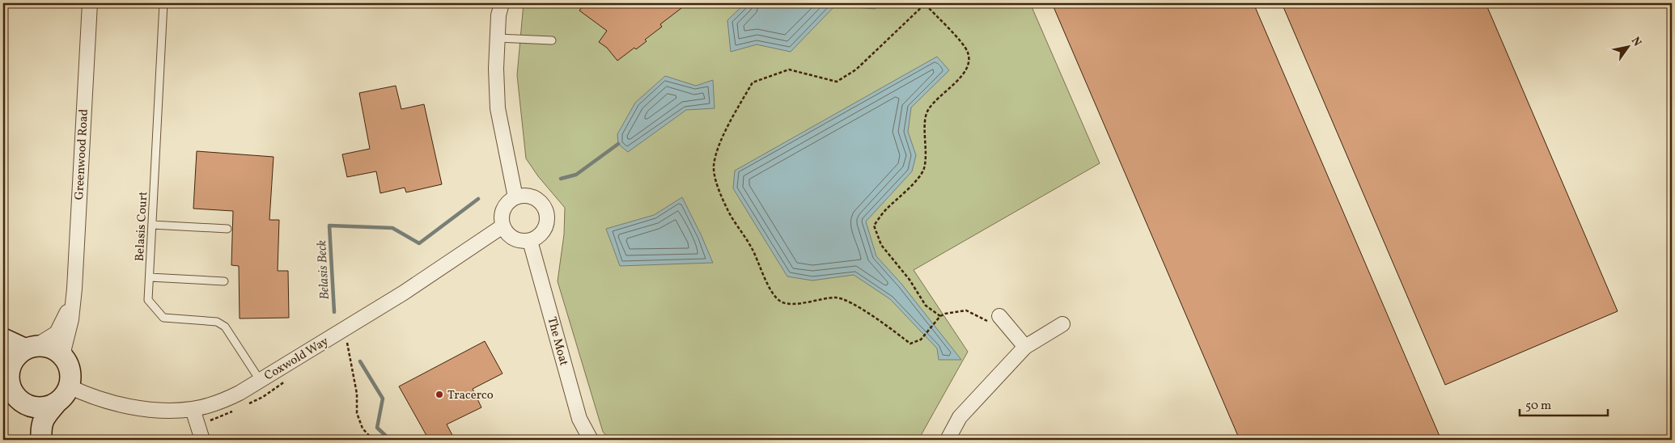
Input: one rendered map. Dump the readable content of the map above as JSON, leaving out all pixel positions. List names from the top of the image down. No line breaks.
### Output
{"streets":{"street":["Greenwood Road","The Moat","Coxwold Way"],"lane":["Belasis Court"]},"crossings":[["Greenwood Road","Coxwold Way"],["Belasis Court","Coxwold Way"],["The Moat","Coxwold Way"]],"water":["Belasis Beck"],"places":["Tracerco"],"scale_bar":"50 m","north":"top right"}
